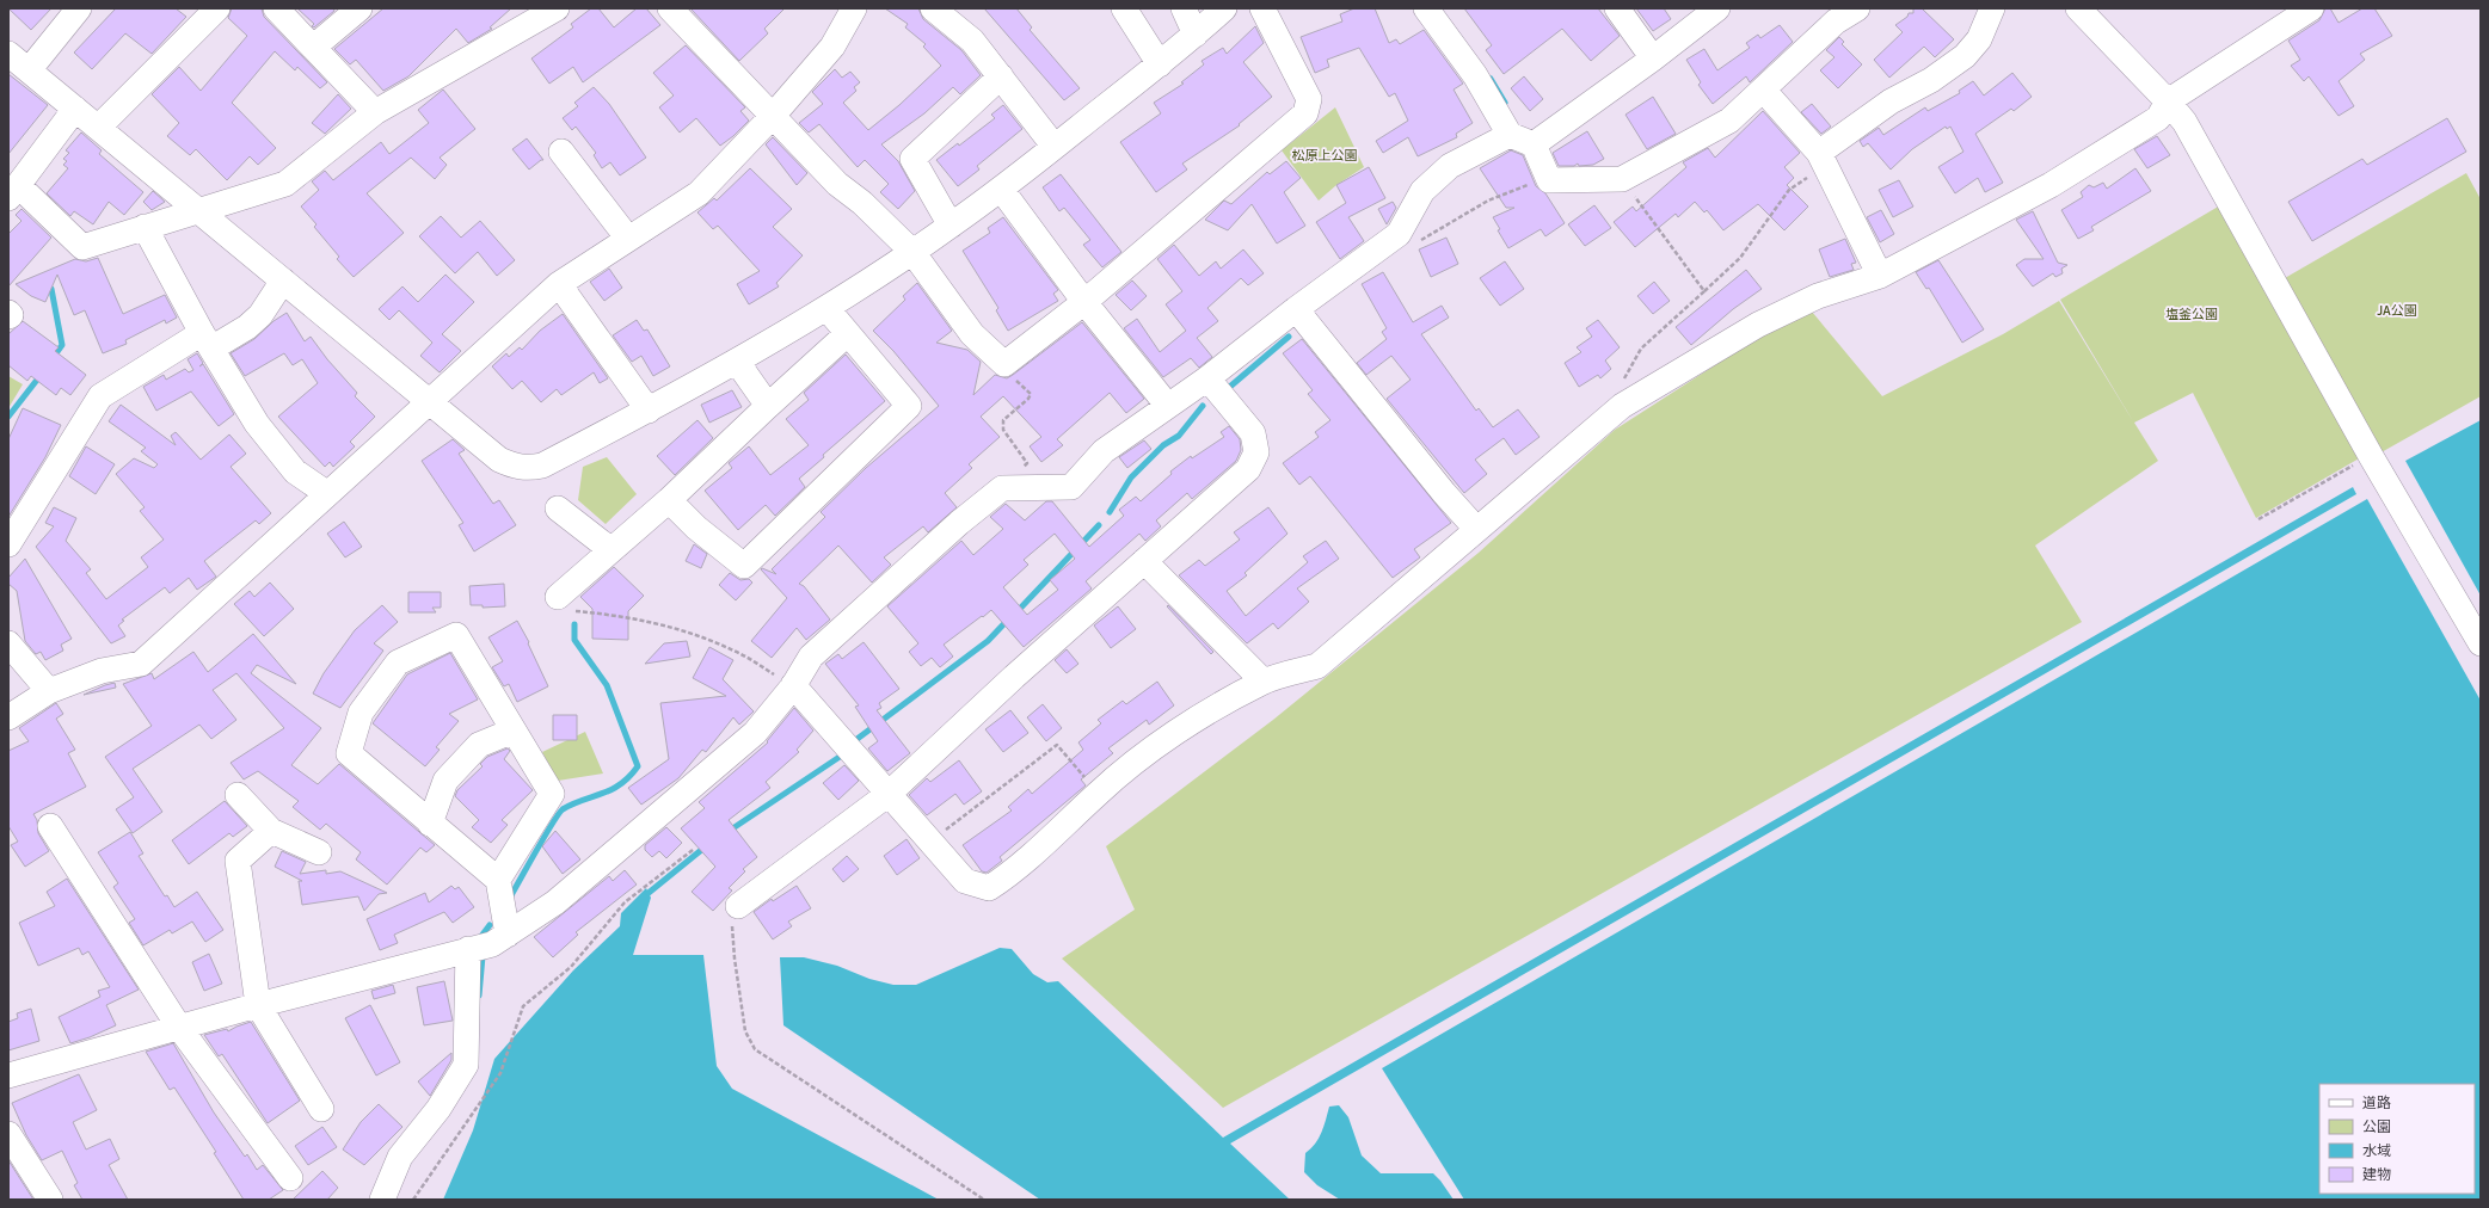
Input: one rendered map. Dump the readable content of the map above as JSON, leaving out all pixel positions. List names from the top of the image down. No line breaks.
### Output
{"parks":["松原上公園","JA公園","塩釜公園"],"legend":["道路","公園","水域","建物"]}
